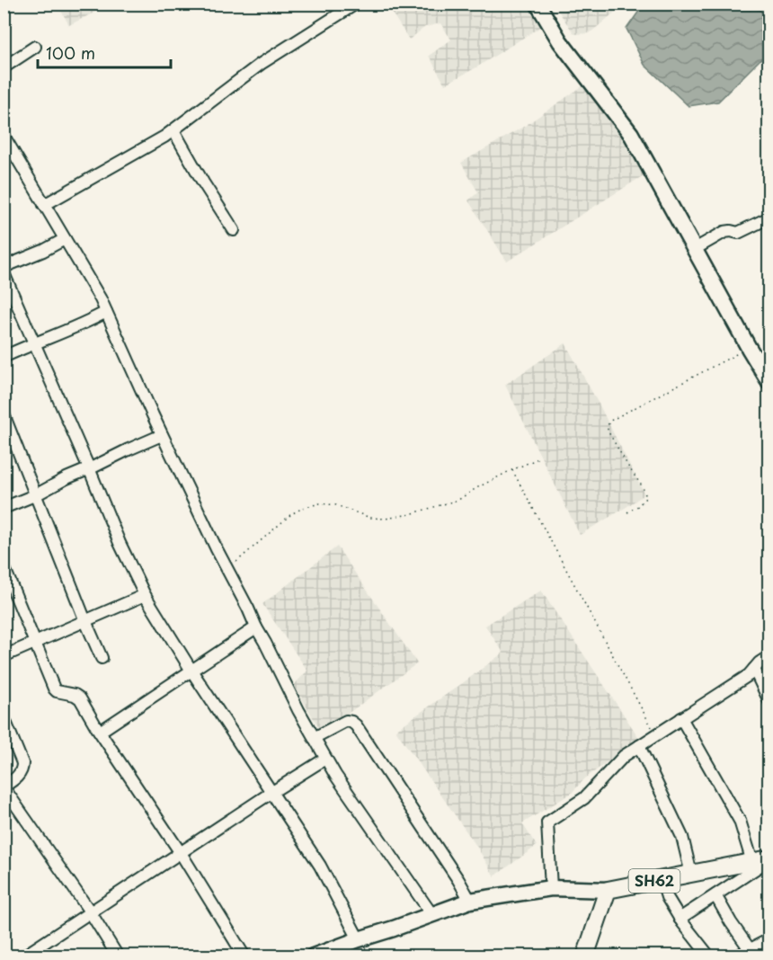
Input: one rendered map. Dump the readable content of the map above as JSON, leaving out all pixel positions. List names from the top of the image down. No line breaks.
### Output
{"streets":{"main road":["SH62"]},"scale_bar":"100 m"}
